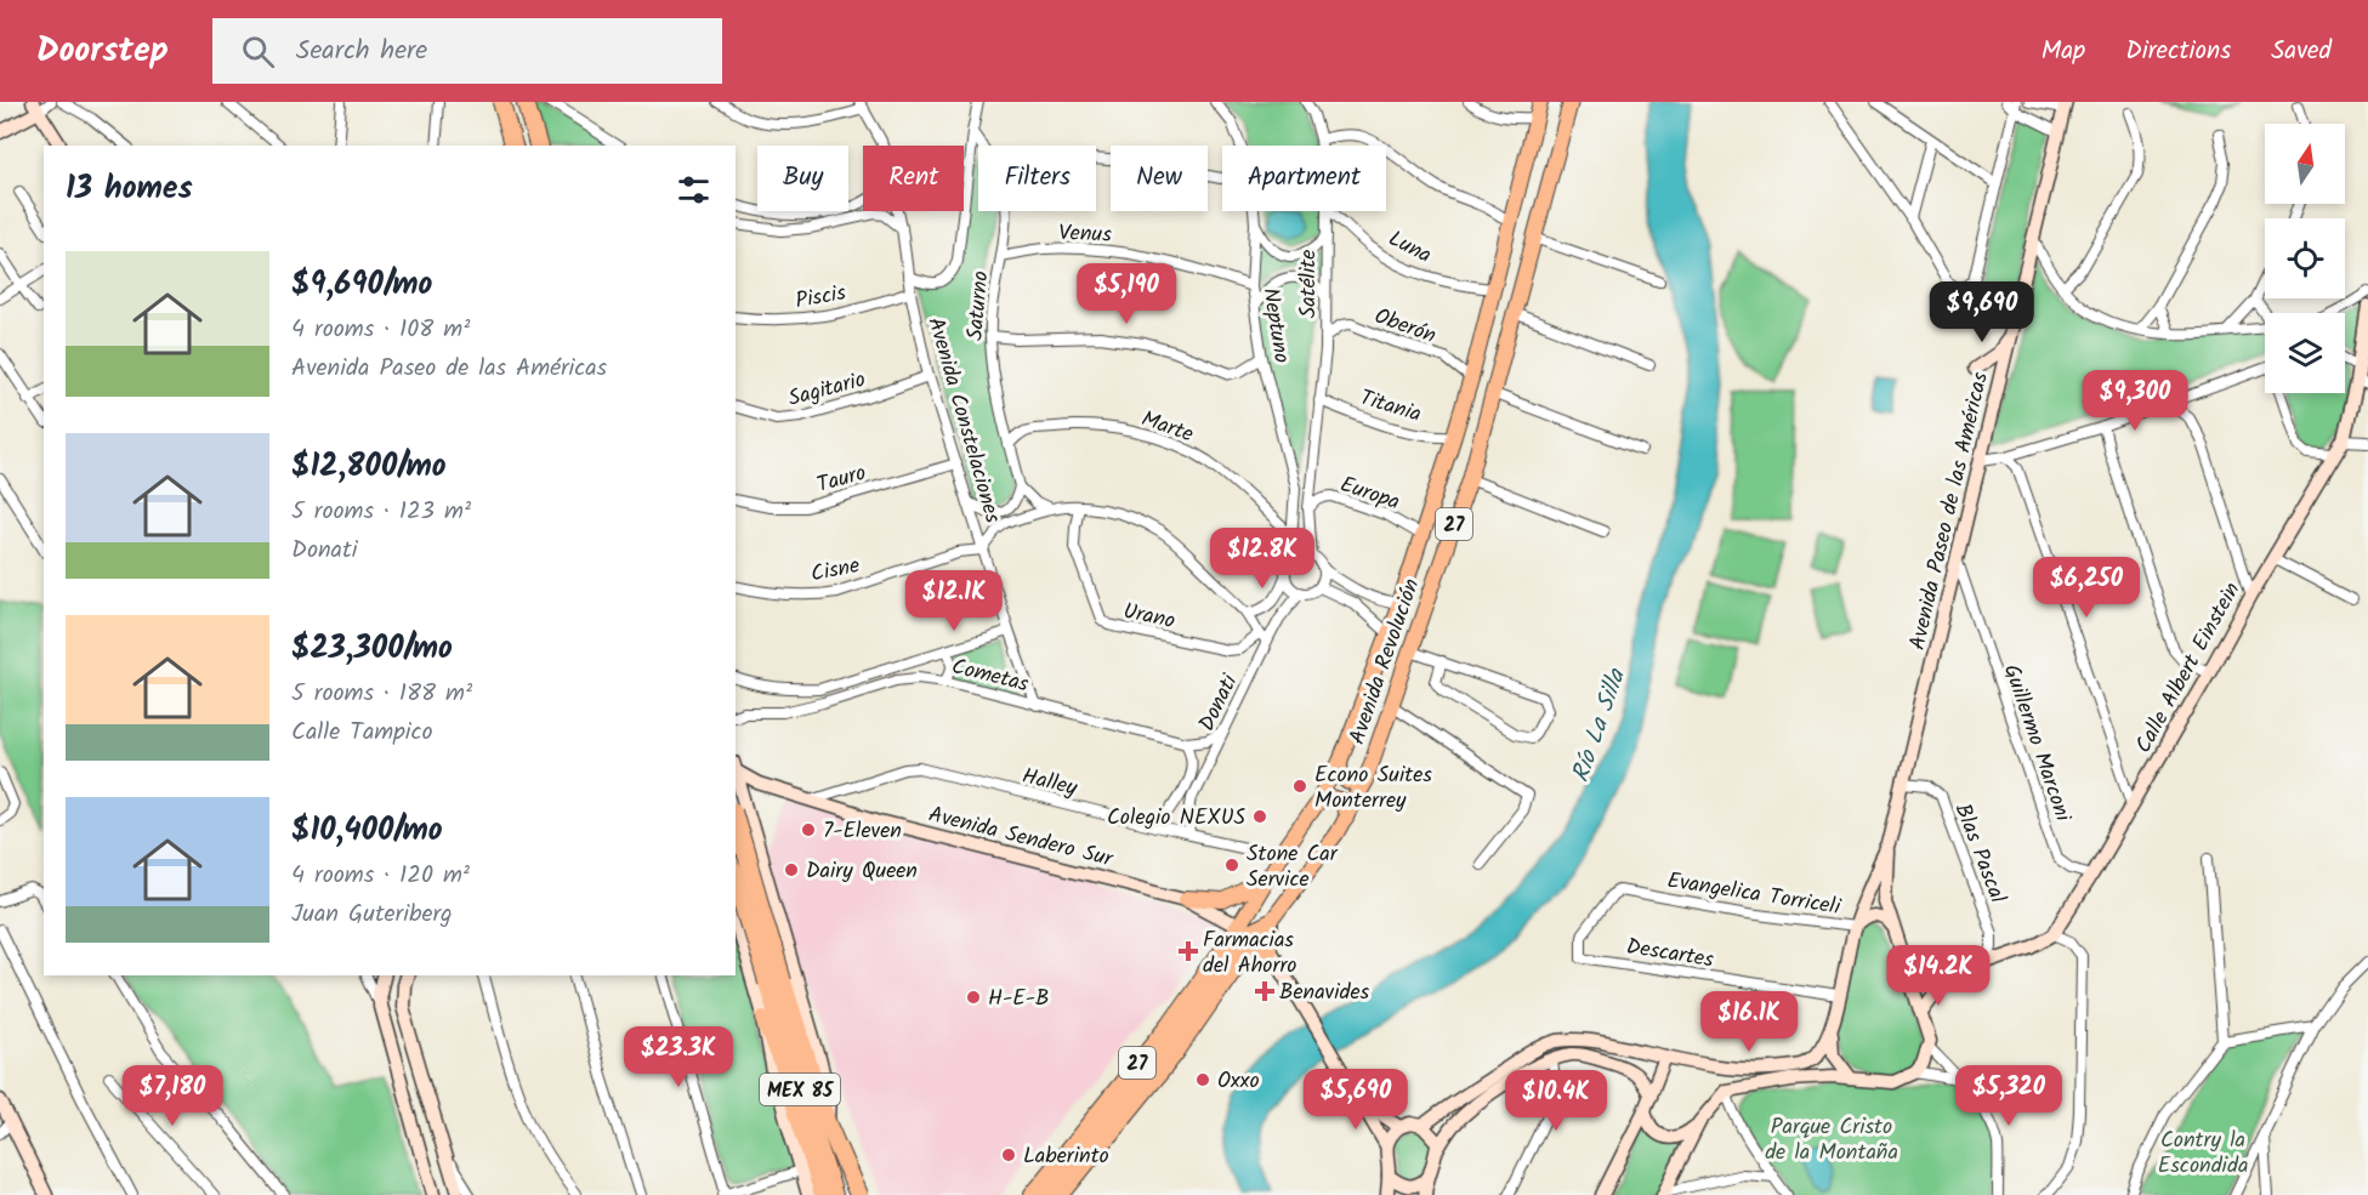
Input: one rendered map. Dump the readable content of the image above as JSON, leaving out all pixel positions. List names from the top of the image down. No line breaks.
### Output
{"streets":{"highway":["MEX 85"],"main road":["27","Avenida Revolución"],"street":["Venus","Luna","Satélite","Piscis","Saturno","Neptuno","Oberón","Sagitario","Titania","Avenida Constelaciones","Marte","Tauro","Europa","Avenida Paseo de las Américas","Cisne","Urano","Calle Albert Einstein","Cometas","Donati","Guillermo Marconi","Halley","Avenida Sendero Sur","Blas Pascal","Evangelica Torriceli","Descartes"]},"crossings":[["Venus","Saturno"],["Venus","Neptuno"],["Luna","Avenida Revolución"],["Satélite","Neptuno"],["Satélite","Oberón"],["Satélite","Titania"],["Satélite","Europa"],["Satélite","Donati"],["Piscis","Avenida Constelaciones"],["Saturno","Marte"],["Neptuno","Marte"],["Neptuno","Donati"],["Oberón","Avenida Revolución"],["Sagitario","Avenida Constelaciones"],["Titania","Avenida Revolución"],["Avenida Constelaciones","Tauro"],["Avenida Constelaciones","Cisne"],["Avenida Constelaciones","Cometas"],["Europa","Avenida Revolución"],["Avenida Paseo de las Américas","Guillermo Marconi"],["Avenida Paseo de las Américas","Blas Pascal"],["Avenida Paseo de las Américas","Evangelica Torriceli"],["Avenida Paseo de las Américas","Descartes"],["Urano","Donati"],["Avenida Revolución","Halley"],["Avenida Revolución","Avenida Sendero Sur"],["Calle Albert Einstein","Guillermo Marconi"],["Donati","Halley"],["Halley","Avenida Sendero Sur"],["Avenida Sendero Sur","MEX 85"],["Evangelica Torriceli","Descartes"]],"water":["Río La Silla"],"parks":["Parque Cristo de la Montaña","Contry la Escondida"],"places":{"other":["Econo Suites Monterrey","Colegio NEXUS","7-Eleven","Stone Car Service","Dairy Queen","H-E-B","Oxxo","Laberinto"],"health":["Farmacias del Ahorro","Benavides"]},"north":"top","page":{"header":"Doorstep","search":"Search here","nav":["Map","Directions","Saved"],"chip":["Buy","Rent","Filters","New","Apartment"],"heading":"13 homes","list":[{"name":"$9,690/mo","note":"4 rooms · 108 m² · Avenida Paseo de las Américas"},{"name":"$12,800/mo","note":"5 rooms · 123 m² · Donati"},{"name":"$23,300/mo","note":"5 rooms · 188 m² · Calle Tampico"},{"name":"$10,400/mo","note":"4 rooms · 120 m² · Juan Guteriberg"}],"price":["$5,190","$9,690","$9,300","$12.8K","$6,250","$12.1K","$14.2K","$16.1K","$23.3K","$7,180","$5,320","$5,690","$10.4K"]}}
